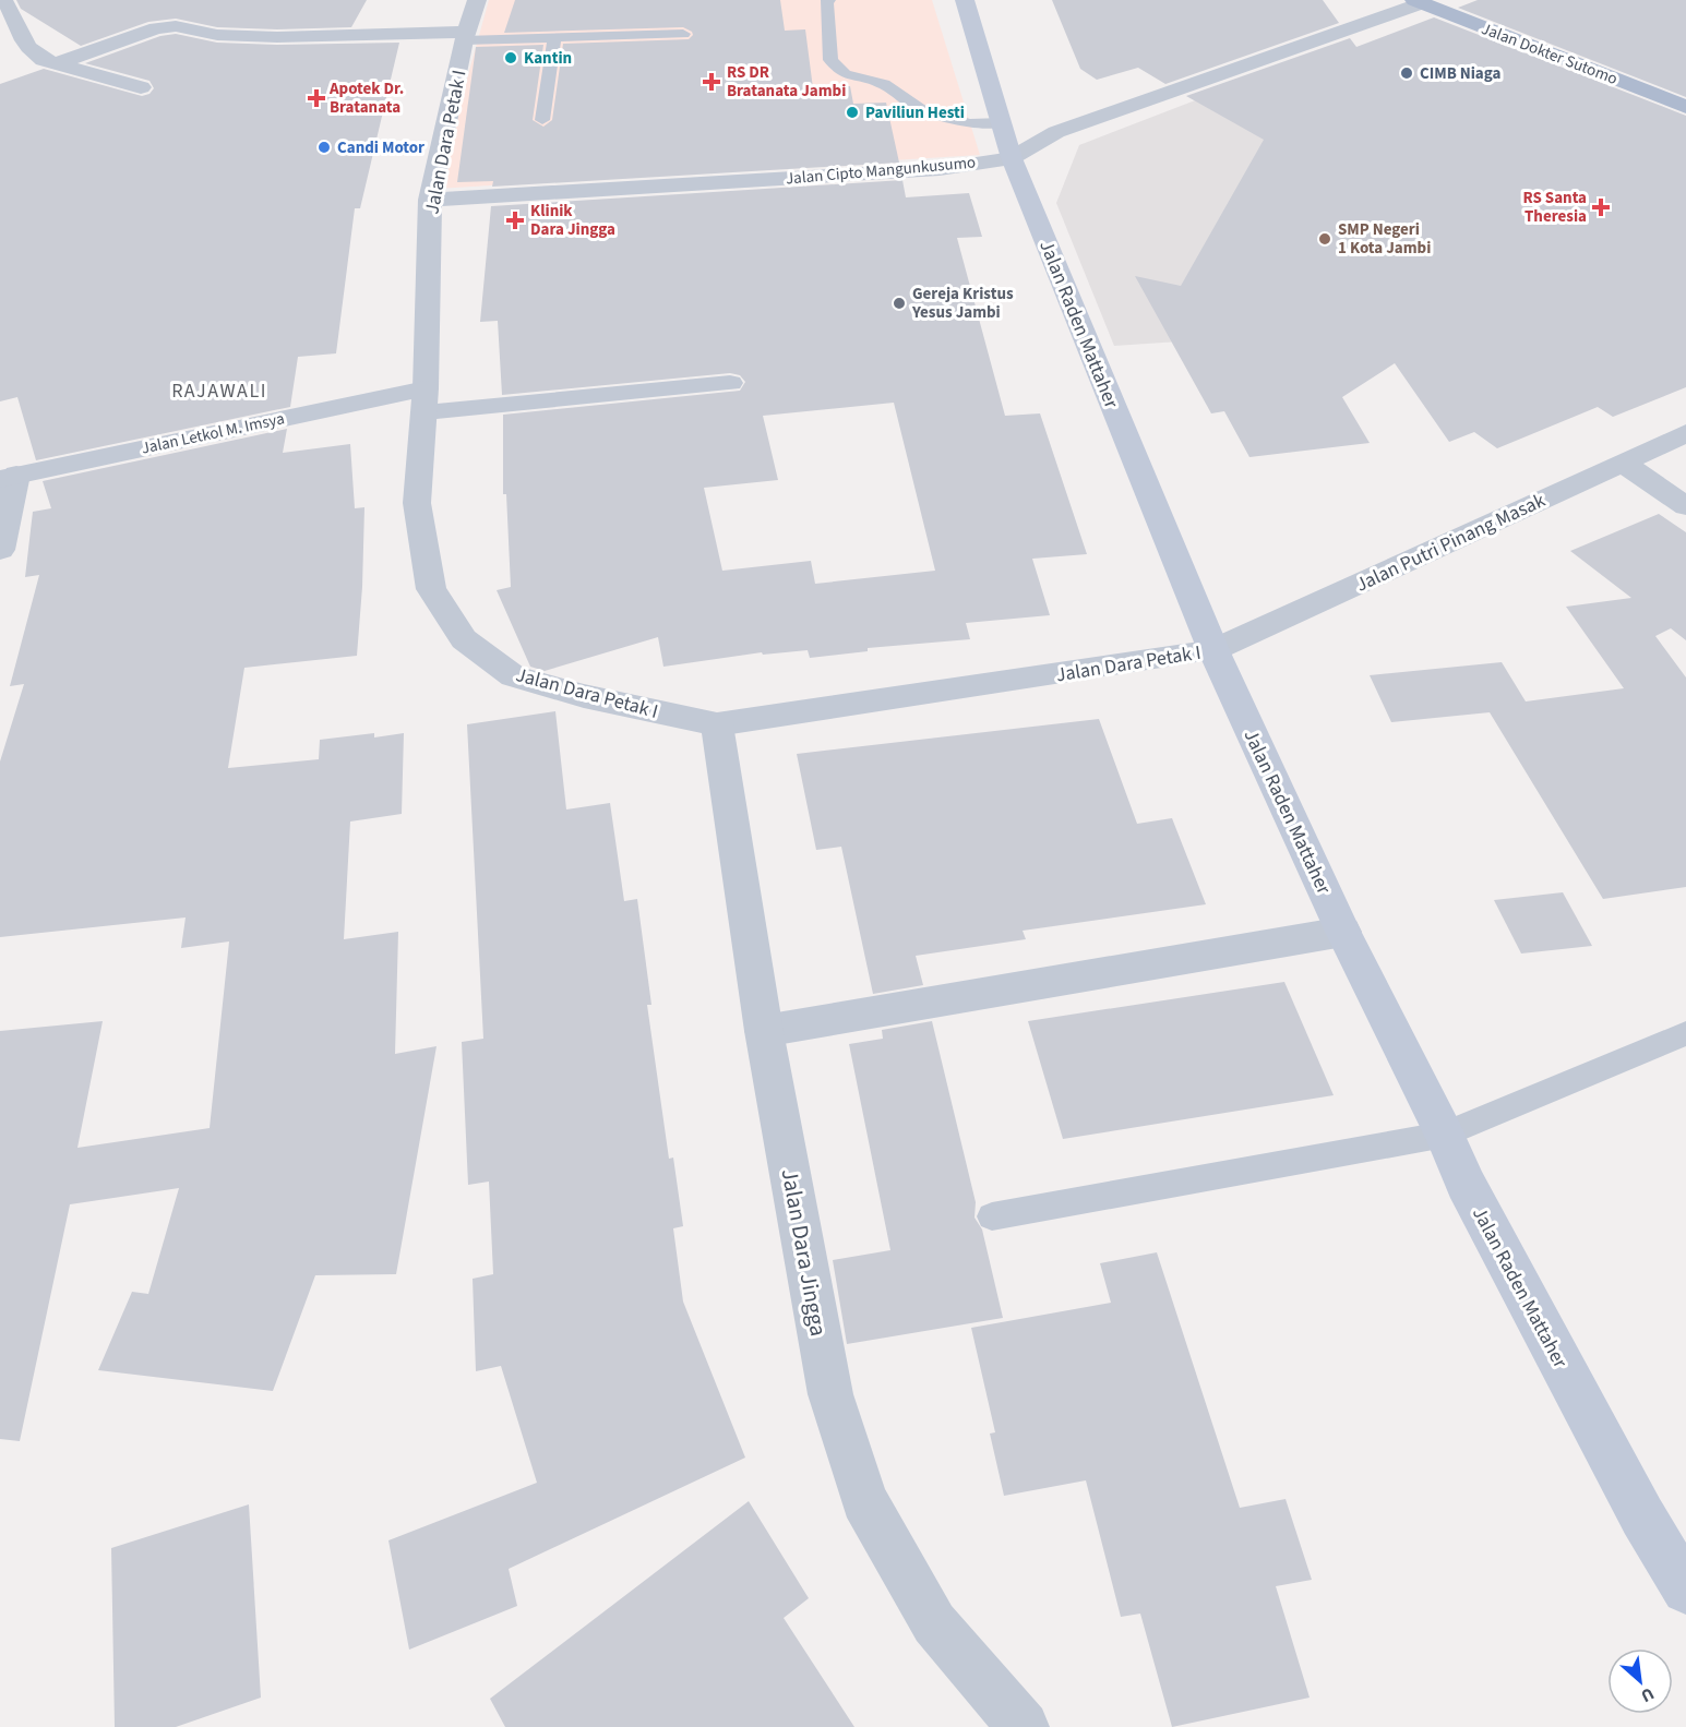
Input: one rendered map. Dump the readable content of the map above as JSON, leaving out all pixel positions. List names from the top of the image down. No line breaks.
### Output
{"streets":{"main road":["Jalan Dokter Sutomo","Jalan Raden Mattaher"],"street":["Jalan Dara Petak I","Jalan Cipto Mangunkusumo","Jalan Letkol M. Imsya","Jalan Putri Pinang Masak","Jalan Dara Jingga"]},"crossings":[["Jalan Dokter Sutomo","Jalan Cipto Mangunkusumo"],["Jalan Dara Petak I","Jalan Cipto Mangunkusumo"],["Jalan Dara Petak I","Jalan Raden Mattaher"],["Jalan Dara Petak I","Jalan Letkol M. Imsya"],["Jalan Dara Petak I","Jalan Putri Pinang Masak"],["Jalan Dara Petak I","Jalan Dara Jingga"],["Jalan Cipto Mangunkusumo","Jalan Raden Mattaher"],["Jalan Raden Mattaher","Jalan Putri Pinang Masak"]],"districts":["RAJAWALI"],"places":{"other":["Kantin","CIMB Niaga","Paviliun Hesti","Candi Motor","SMP Negeri 1 Kota Jambi","Gereja Kristus Yesus Jambi"],"health":["RS DR Bratanata Jambi","Apotek Dr. Bratanata","RS Santa Theresia","Klinik Dara Jingga"]},"north":"bottom right"}
